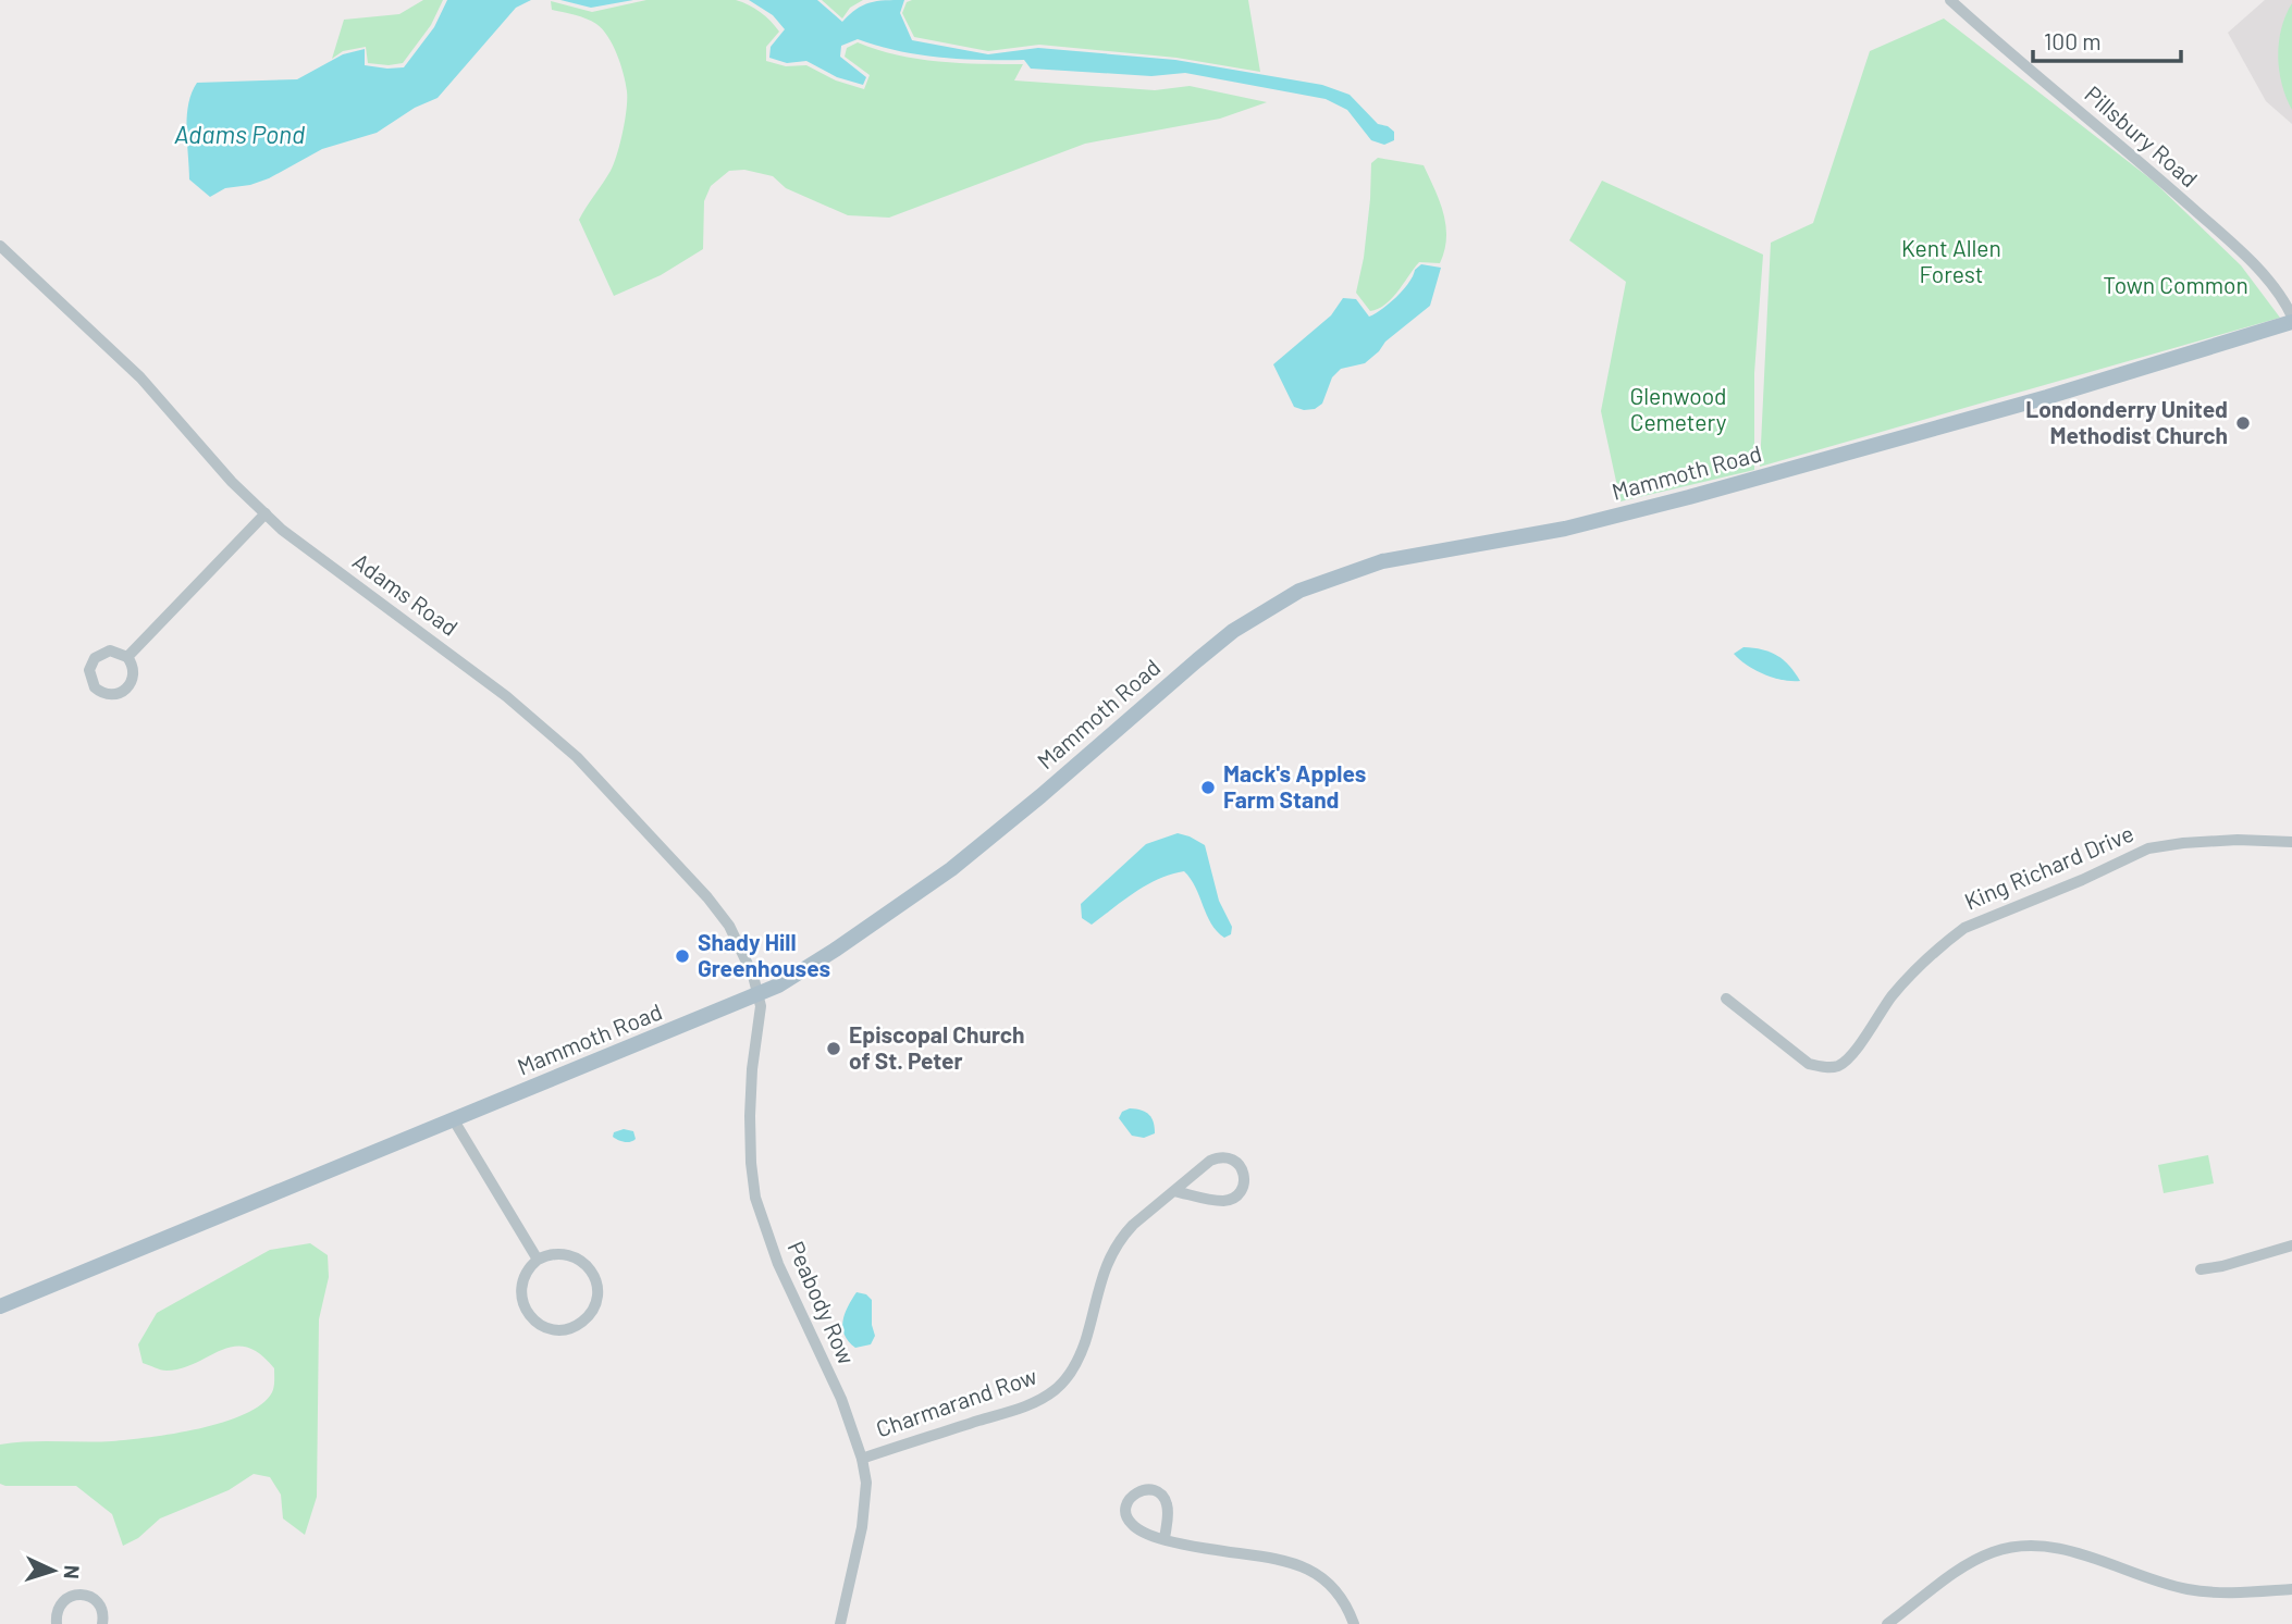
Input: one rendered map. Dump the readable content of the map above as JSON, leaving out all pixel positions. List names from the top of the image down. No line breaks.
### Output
{"streets":{"main road":["Mammoth Road"],"street":["Pillsbury Road","Adams Road","King Richard Drive","Peabody Row","Charmarand Row"]},"crossings":[["Pillsbury Road","Mammoth Road"],["Mammoth Road","Adams Road"],["Mammoth Road","Peabody Row"],["Adams Road","Peabody Row"],["Peabody Row","Charmarand Row"]],"water":["Adams Pond"],"parks":["Kent Allen Forest","Town Common","Glenwood Cemetery"],"places":["Londonderry United Methodist Church","Mack's Apples Farm Stand","Shady Hill Greenhouses","Episcopal Church of St. Peter"],"scale_bar":"100 m","north":"right"}
